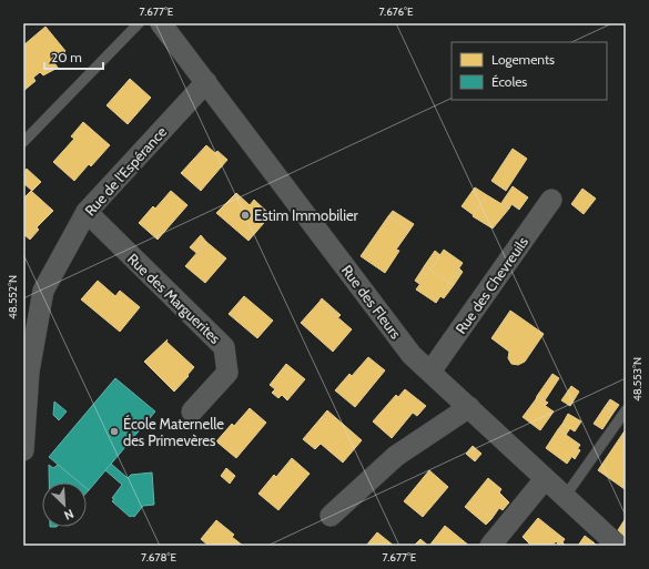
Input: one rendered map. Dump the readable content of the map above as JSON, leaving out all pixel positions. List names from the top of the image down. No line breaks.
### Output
{"streets":{"street":["Rue de l'Espérance","Rue des Chevreuils","Rue des Marguerites","Rue des Fleurs"]},"crossings":[["Rue de l'Espérance","Rue des Marguerites"],["Rue de l'Espérance","Rue des Fleurs"],["Rue des Chevreuils","Rue des Fleurs"]],"places":["Estim Immobilier","École Maternelle des Primevères"],"legend":["Logements","Écoles"],"scale_bar":"20 m","north":"bottom right","coordinates":["7.677°E","7.676°E","48.552°N","48.553°N","7.678°E"]}
